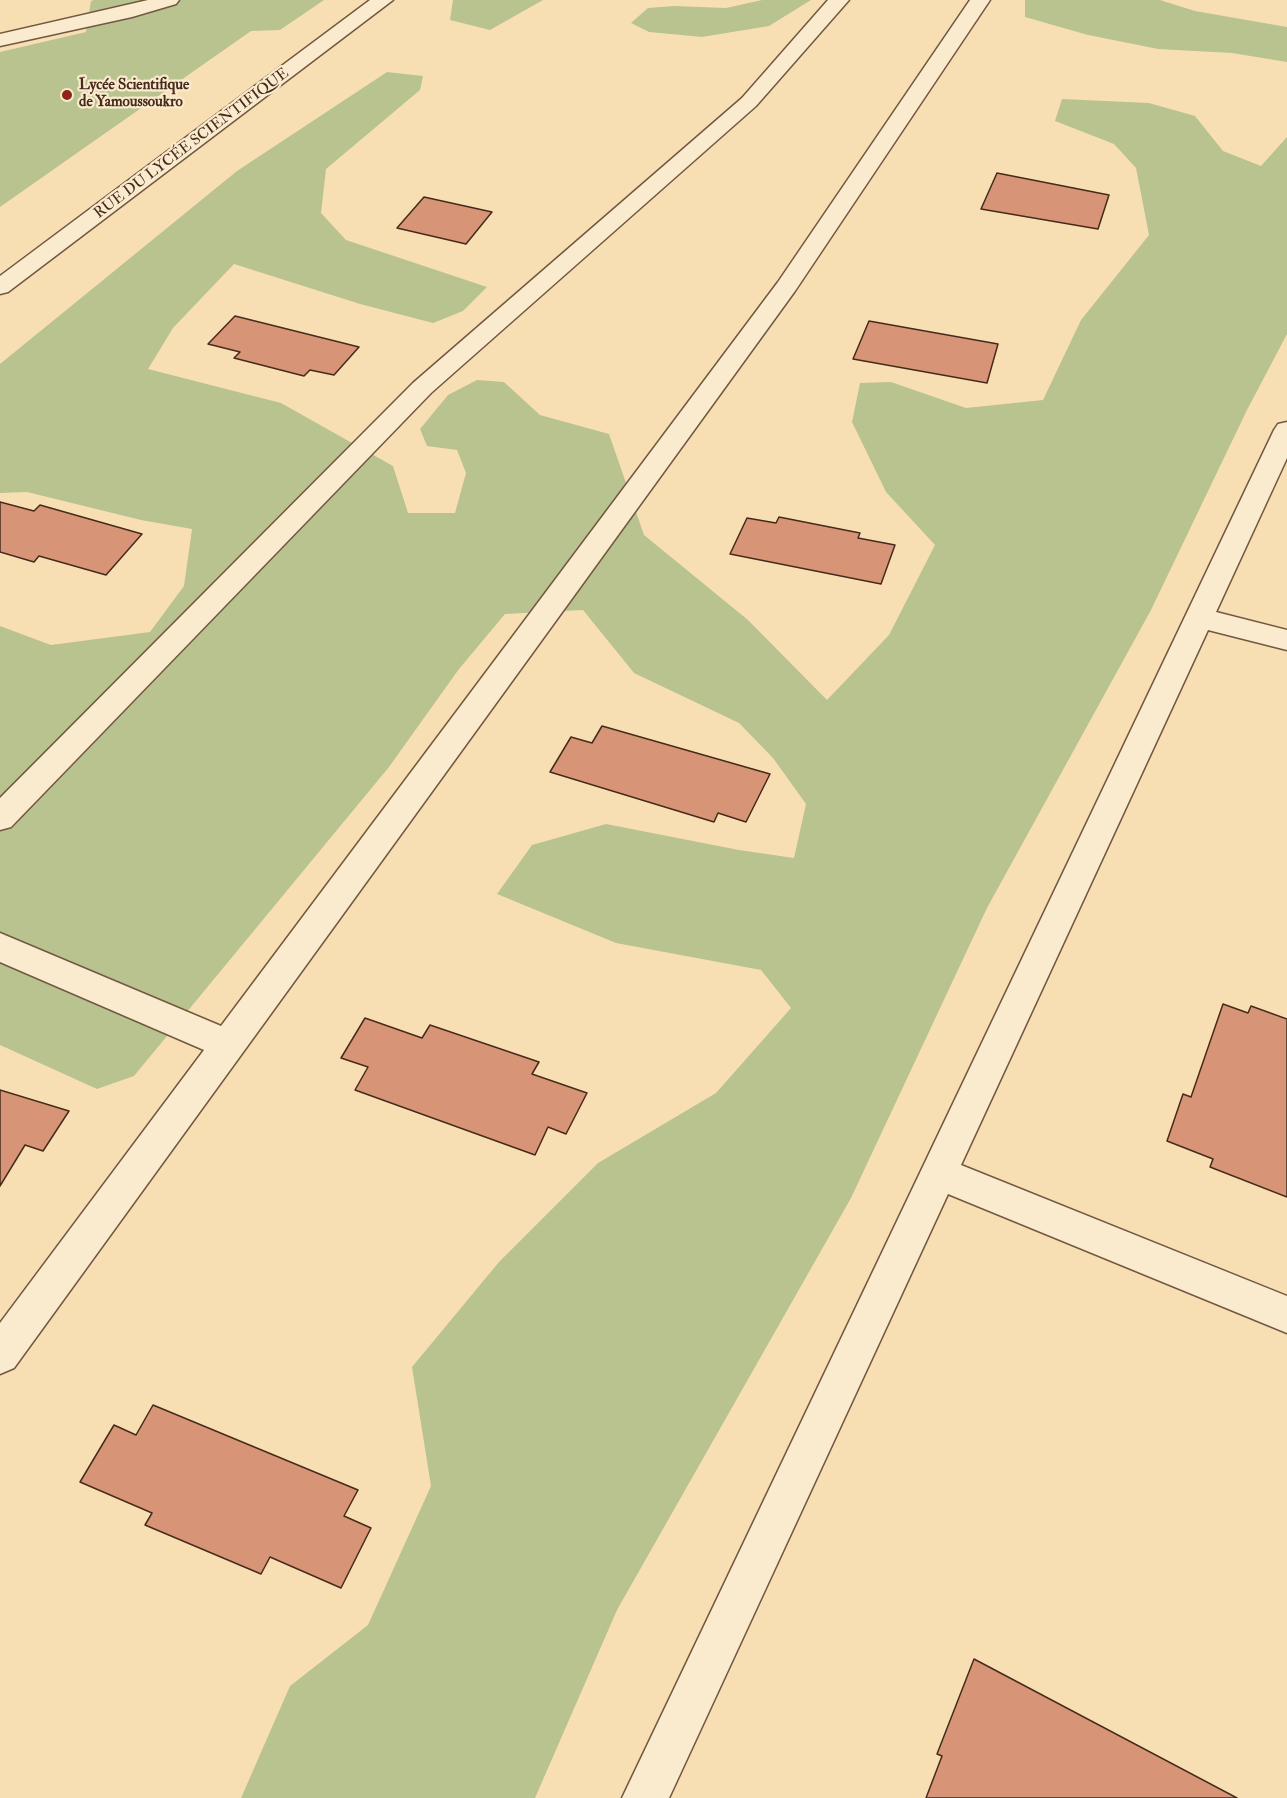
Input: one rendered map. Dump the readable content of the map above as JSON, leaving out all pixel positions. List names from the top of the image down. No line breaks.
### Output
{"streets":{"street":["RUE DU LYCÉE SCIENTIFIQUE"]},"places":["Lycée Scientifique de Yamoussoukro"]}
